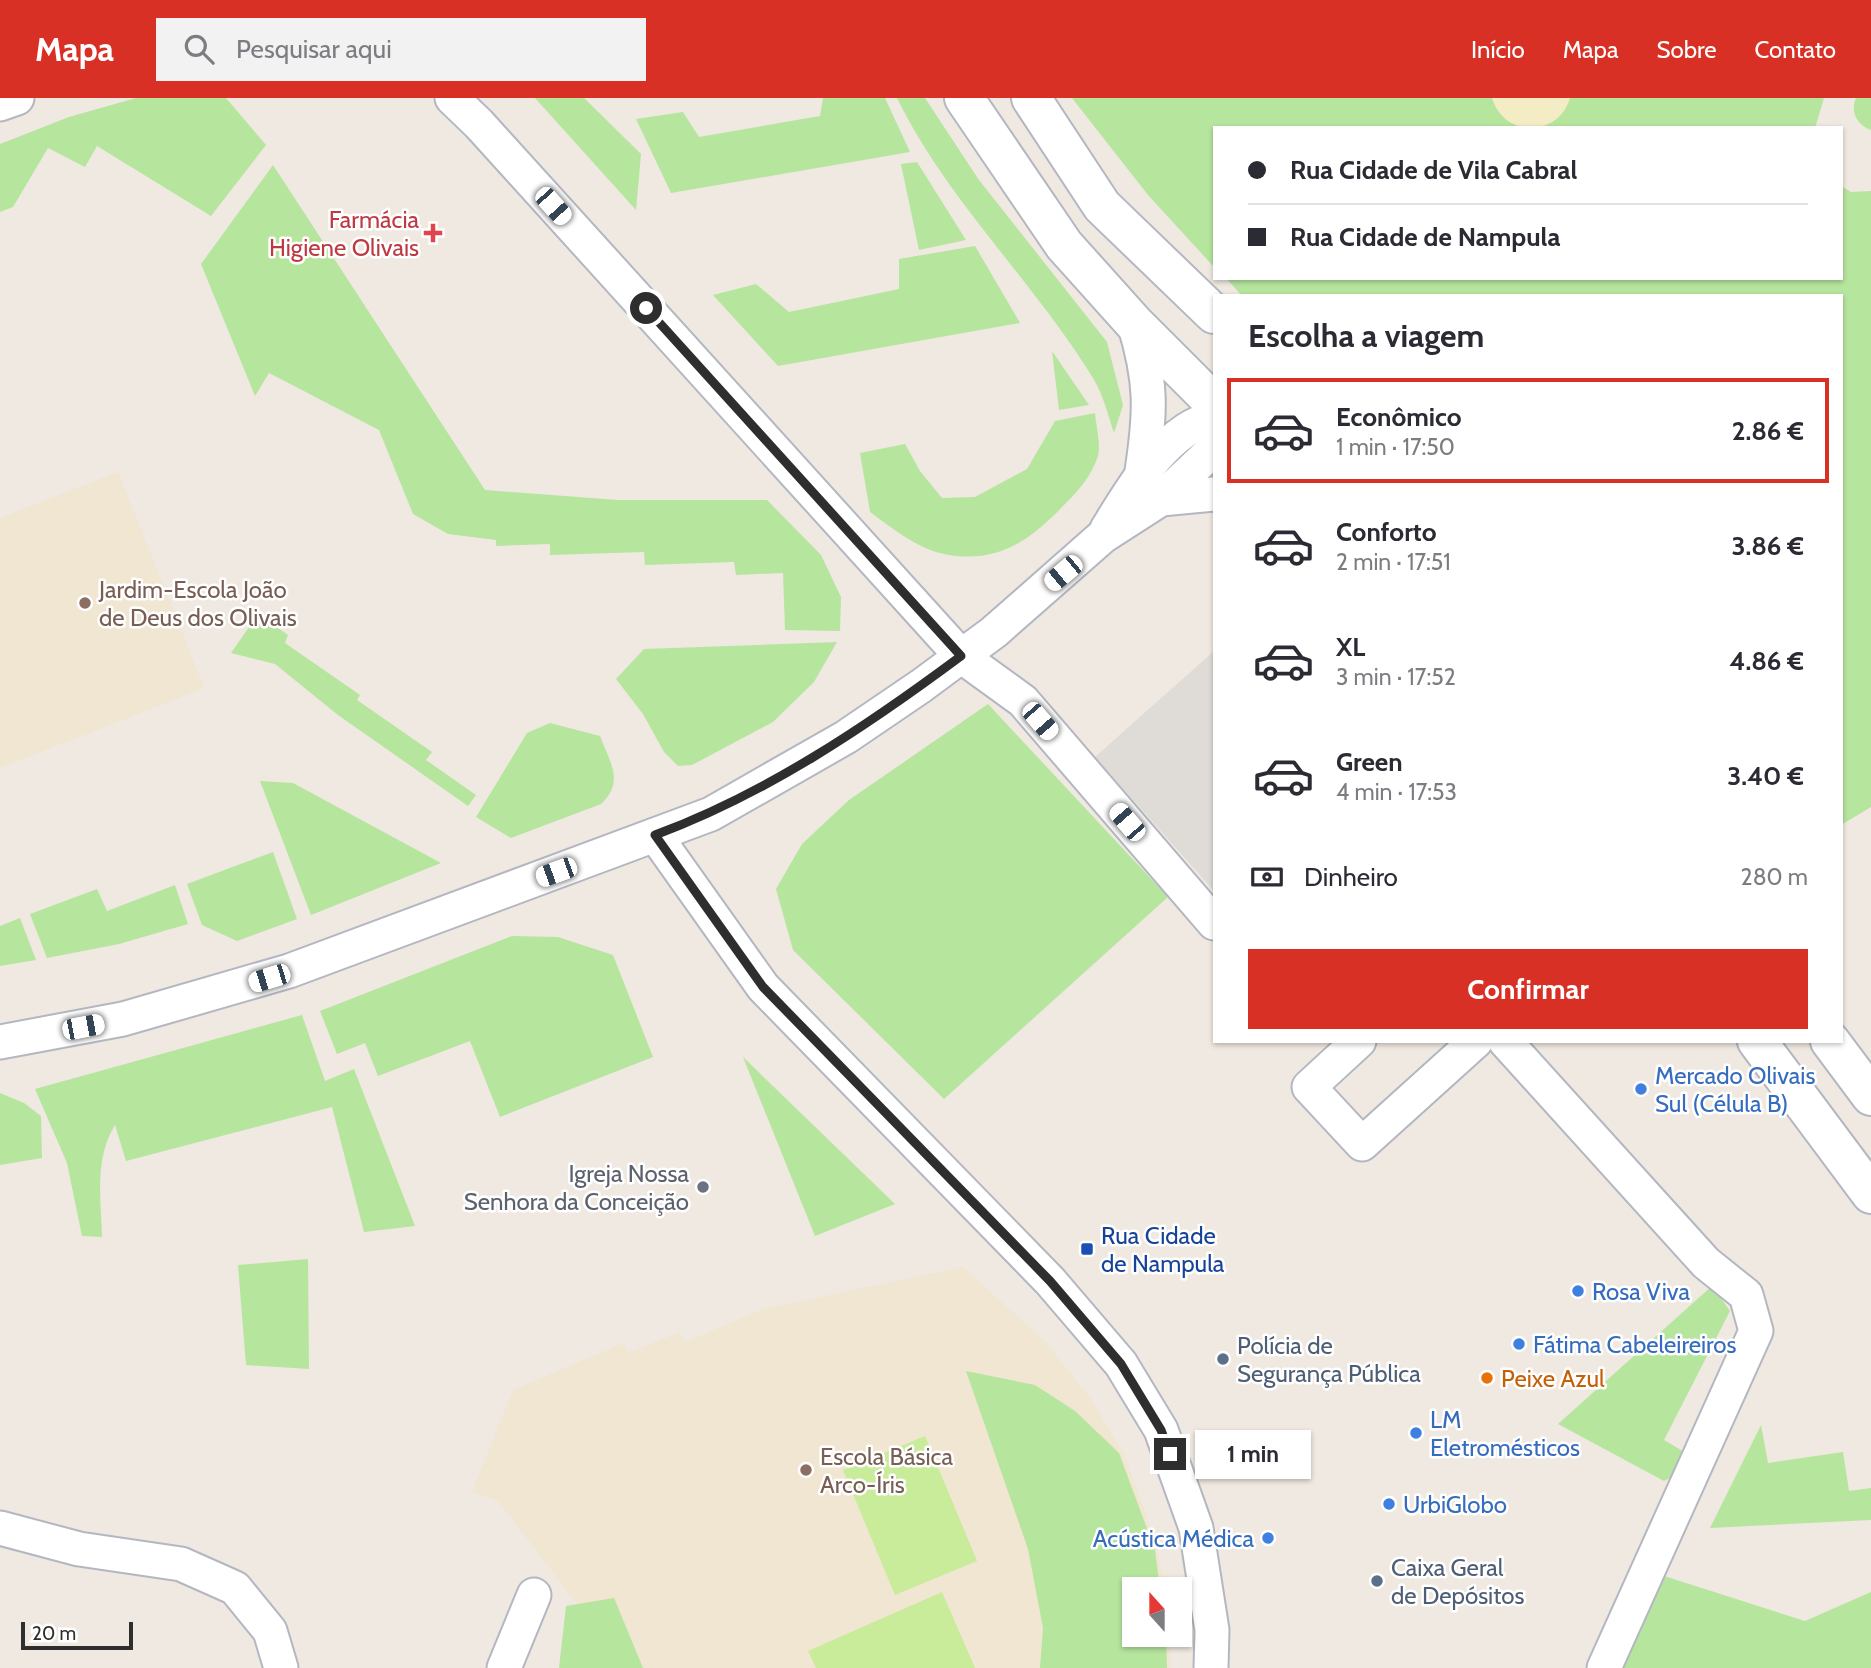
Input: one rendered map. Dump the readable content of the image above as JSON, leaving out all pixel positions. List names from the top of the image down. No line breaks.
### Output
{"places":{"health":["Farmácia Higiene Olivais"],"other":["Jardim-Escola João de Deus dos Olivais","Mercado Olivais Sul (Célula B)","Igreja Nossa Senhora da Conceição","Rosa Viva","Fátima Cabeleireiros","Polícia de Segurança Pública","Peixe Azul","LM Eletromésticos","Escola Básica Arco-Íris","UrbiGlobo","Acústica Médica","Caixa Geral de Depósitos"],"transit":["Rua Cidade de Nampula"]},"scale_bar":"20 m","north":"top","page":{"header":"Mapa","search":"Pesquisar aqui","nav":["Início","Mapa","Sobre","Contato"],"banner":["Rua Cidade de Vila Cabral","Rua Cidade de Nampula"],"heading":"Escolha a viagem","list":[{"name":"Econômico","note":"1 min · 17:50","value":"2.86 €"},{"name":"Conforto","note":"2 min · 17:51","value":"3.86 €"},{"name":"XL","note":"3 min · 17:52","value":"4.86 €"},{"name":"Green","note":"4 min · 17:53","value":"3.40 €"}],"pay":["Dinheiro","280 m"],"buttons":"Confirmar","bubble":"1 min","scale":"20 m"}}
